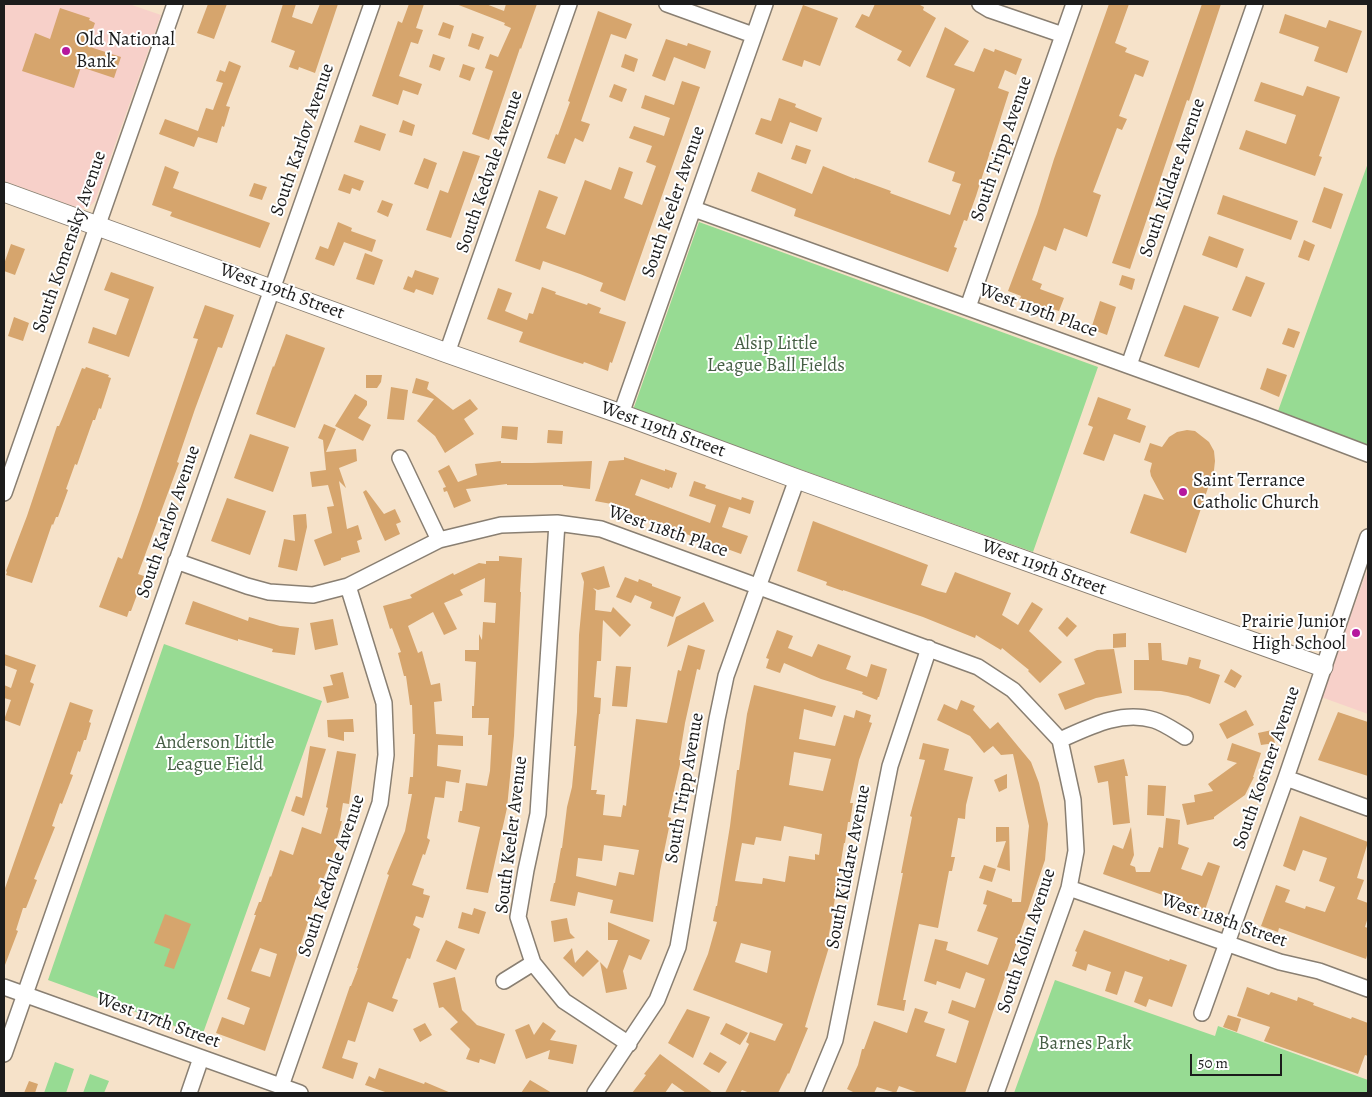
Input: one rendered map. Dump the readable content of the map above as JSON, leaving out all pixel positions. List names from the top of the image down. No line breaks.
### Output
{"streets":{"street":["South Karlov Avenue","South Tripp Avenue","South Kedvale Avenue","South Kildare Avenue","South Keeler Avenue","South Komensky Avenue","West 119th Street","West 119th Place","West 118th Place","South Kostner Avenue","West 118th Street","South Kolin Avenue","West 117th Street"]},"crossings":[["South Karlov Avenue","West 119th Street"],["South Karlov Avenue","West 118th Place"],["South Karlov Avenue","West 117th Street"],["South Tripp Avenue","South Keeler Avenue"],["South Tripp Avenue","West 119th Street"],["South Tripp Avenue","West 119th Place"],["South Tripp Avenue","West 118th Place"],["South Kedvale Avenue","West 119th Street"],["South Kedvale Avenue","West 118th Place"],["South Kedvale Avenue","West 117th Street"],["South Kildare Avenue","West 119th Place"],["South Kildare Avenue","West 118th Place"],["South Keeler Avenue","West 119th Street"],["South Keeler Avenue","West 119th Place"],["South Keeler Avenue","West 118th Place"],["South Komensky Avenue","West 119th Street"],["West 119th Street","South Kostner Avenue"],["West 118th Place","South Kolin Avenue"],["South Kostner Avenue","West 118th Street"],["West 118th Street","South Kolin Avenue"]],"parks":["Alsip Little League Ball Fields","Anderson Little League Field","Barnes Park"],"places":["Old National Bank","Saint Terrance Catholic Church","Prairie Junior High School"],"scale_bar":"50 m"}
